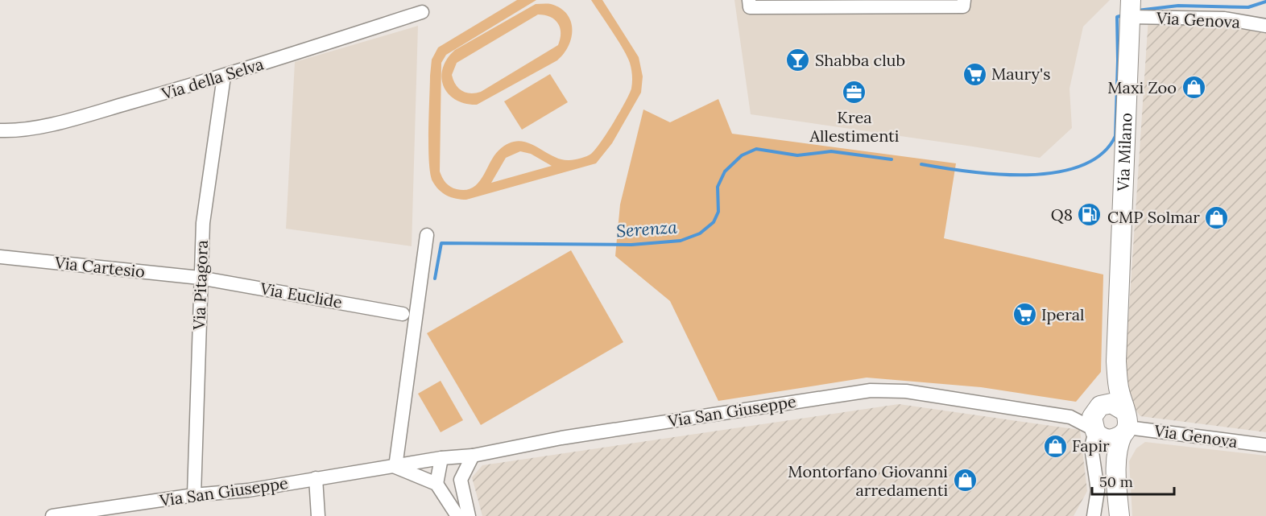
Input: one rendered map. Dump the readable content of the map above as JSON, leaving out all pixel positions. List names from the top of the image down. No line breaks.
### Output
{"streets":{"main road":["Via Milano"],"street":["Via Genova","Via della Selva","Via Cartesio","Via Pitagora","Via Euclide","Via San Giuseppe"]},"crossings":[["Via Genova","Via Milano"],["Via Genova","Via San Giuseppe"],["Via della Selva","Via Pitagora"],["Via Milano","Via San Giuseppe"],["Via Cartesio","Via Pitagora"],["Via Cartesio","Via Euclide"],["Via Pitagora","Via Euclide"],["Via Pitagora","Via San Giuseppe"]],"water":["Serenza"],"places":{"bar":["Shabba club"],"supermarket":["Maury's","Iperal"],"shop":["Maxi Zoo","CMP Solmar","Fapir","Montorfano Giovanni arredamenti"],"office":["Krea Allestimenti"],"fuel station":["Q8"]},"scale_bar":"50 m"}
